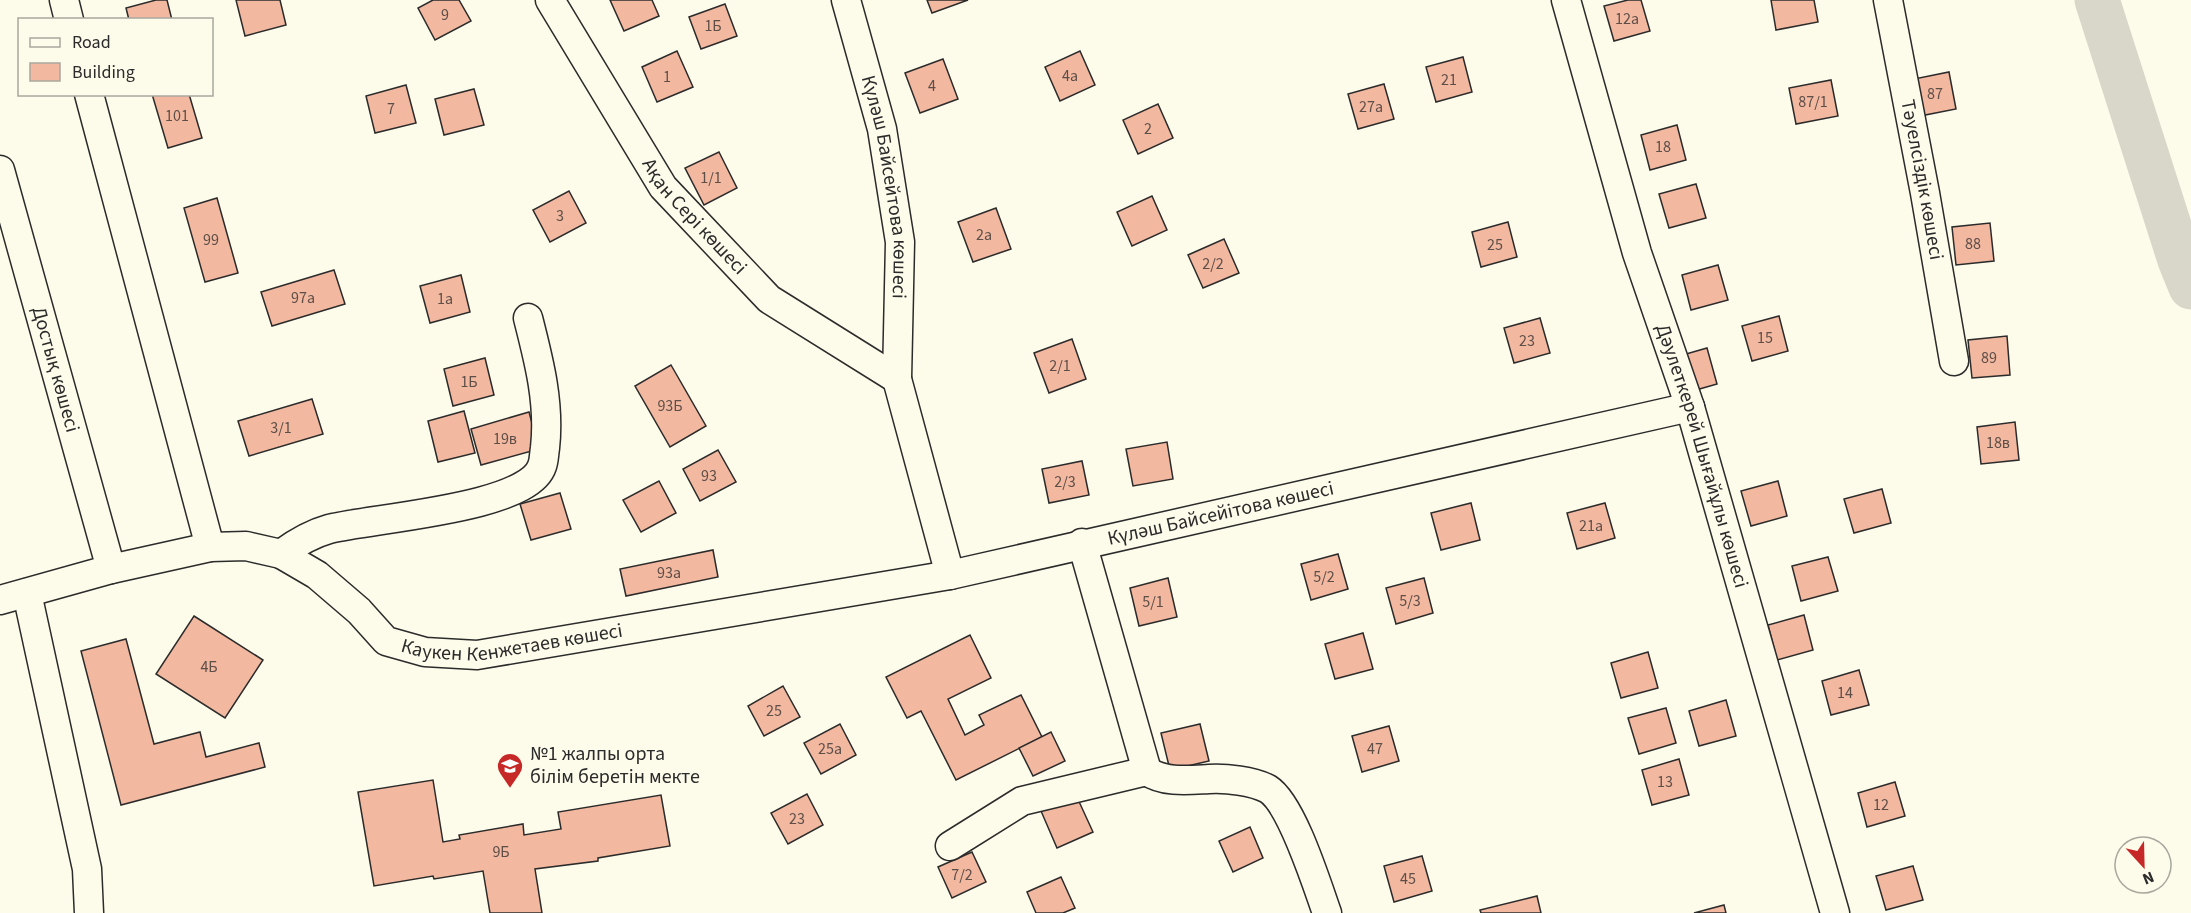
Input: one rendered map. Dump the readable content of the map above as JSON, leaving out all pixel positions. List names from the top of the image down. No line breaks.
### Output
{"streets":{"street":["Тәуелсіздік көшесі","Күләш Байсейтова көшесі","Ақан Сері көшесі","Достық көшесі","Дәулеткерей Шығайұлы көшесі","Күләш Байсейітова көшесі","Каукен Кенжетаев көшесі"]},"crossings":[["Күләш Байсейтова көшесі","Ақан Сері көшесі"],["Достық көшесі","Каукен Кенжетаев көшесі"],["Дәулеткерей Шығайұлы көшесі","Күләш Байсейітова көшесі"],["Күләш Байсейітова көшесі","Каукен Кенжетаев көшесі"]],"places":{"school or university":["№1 жалпы орта білім беретін мекте"]},"house_numbers":["9","12а","1Б","4а","1","21","4","87","87/1","27а","7","101","2","18","1/1","3","2а","99","88","25","2/2","97а","1а","15","23","89","2/1","1Б","93Б","3/1","19в","18в","93","2/3","21а","93а","5/2","5/3","5/1","4Б","14","25","25а","47","13","12","23","9Б","7/2","45"],"legend":["Road","Building"],"north":"bottom"}
